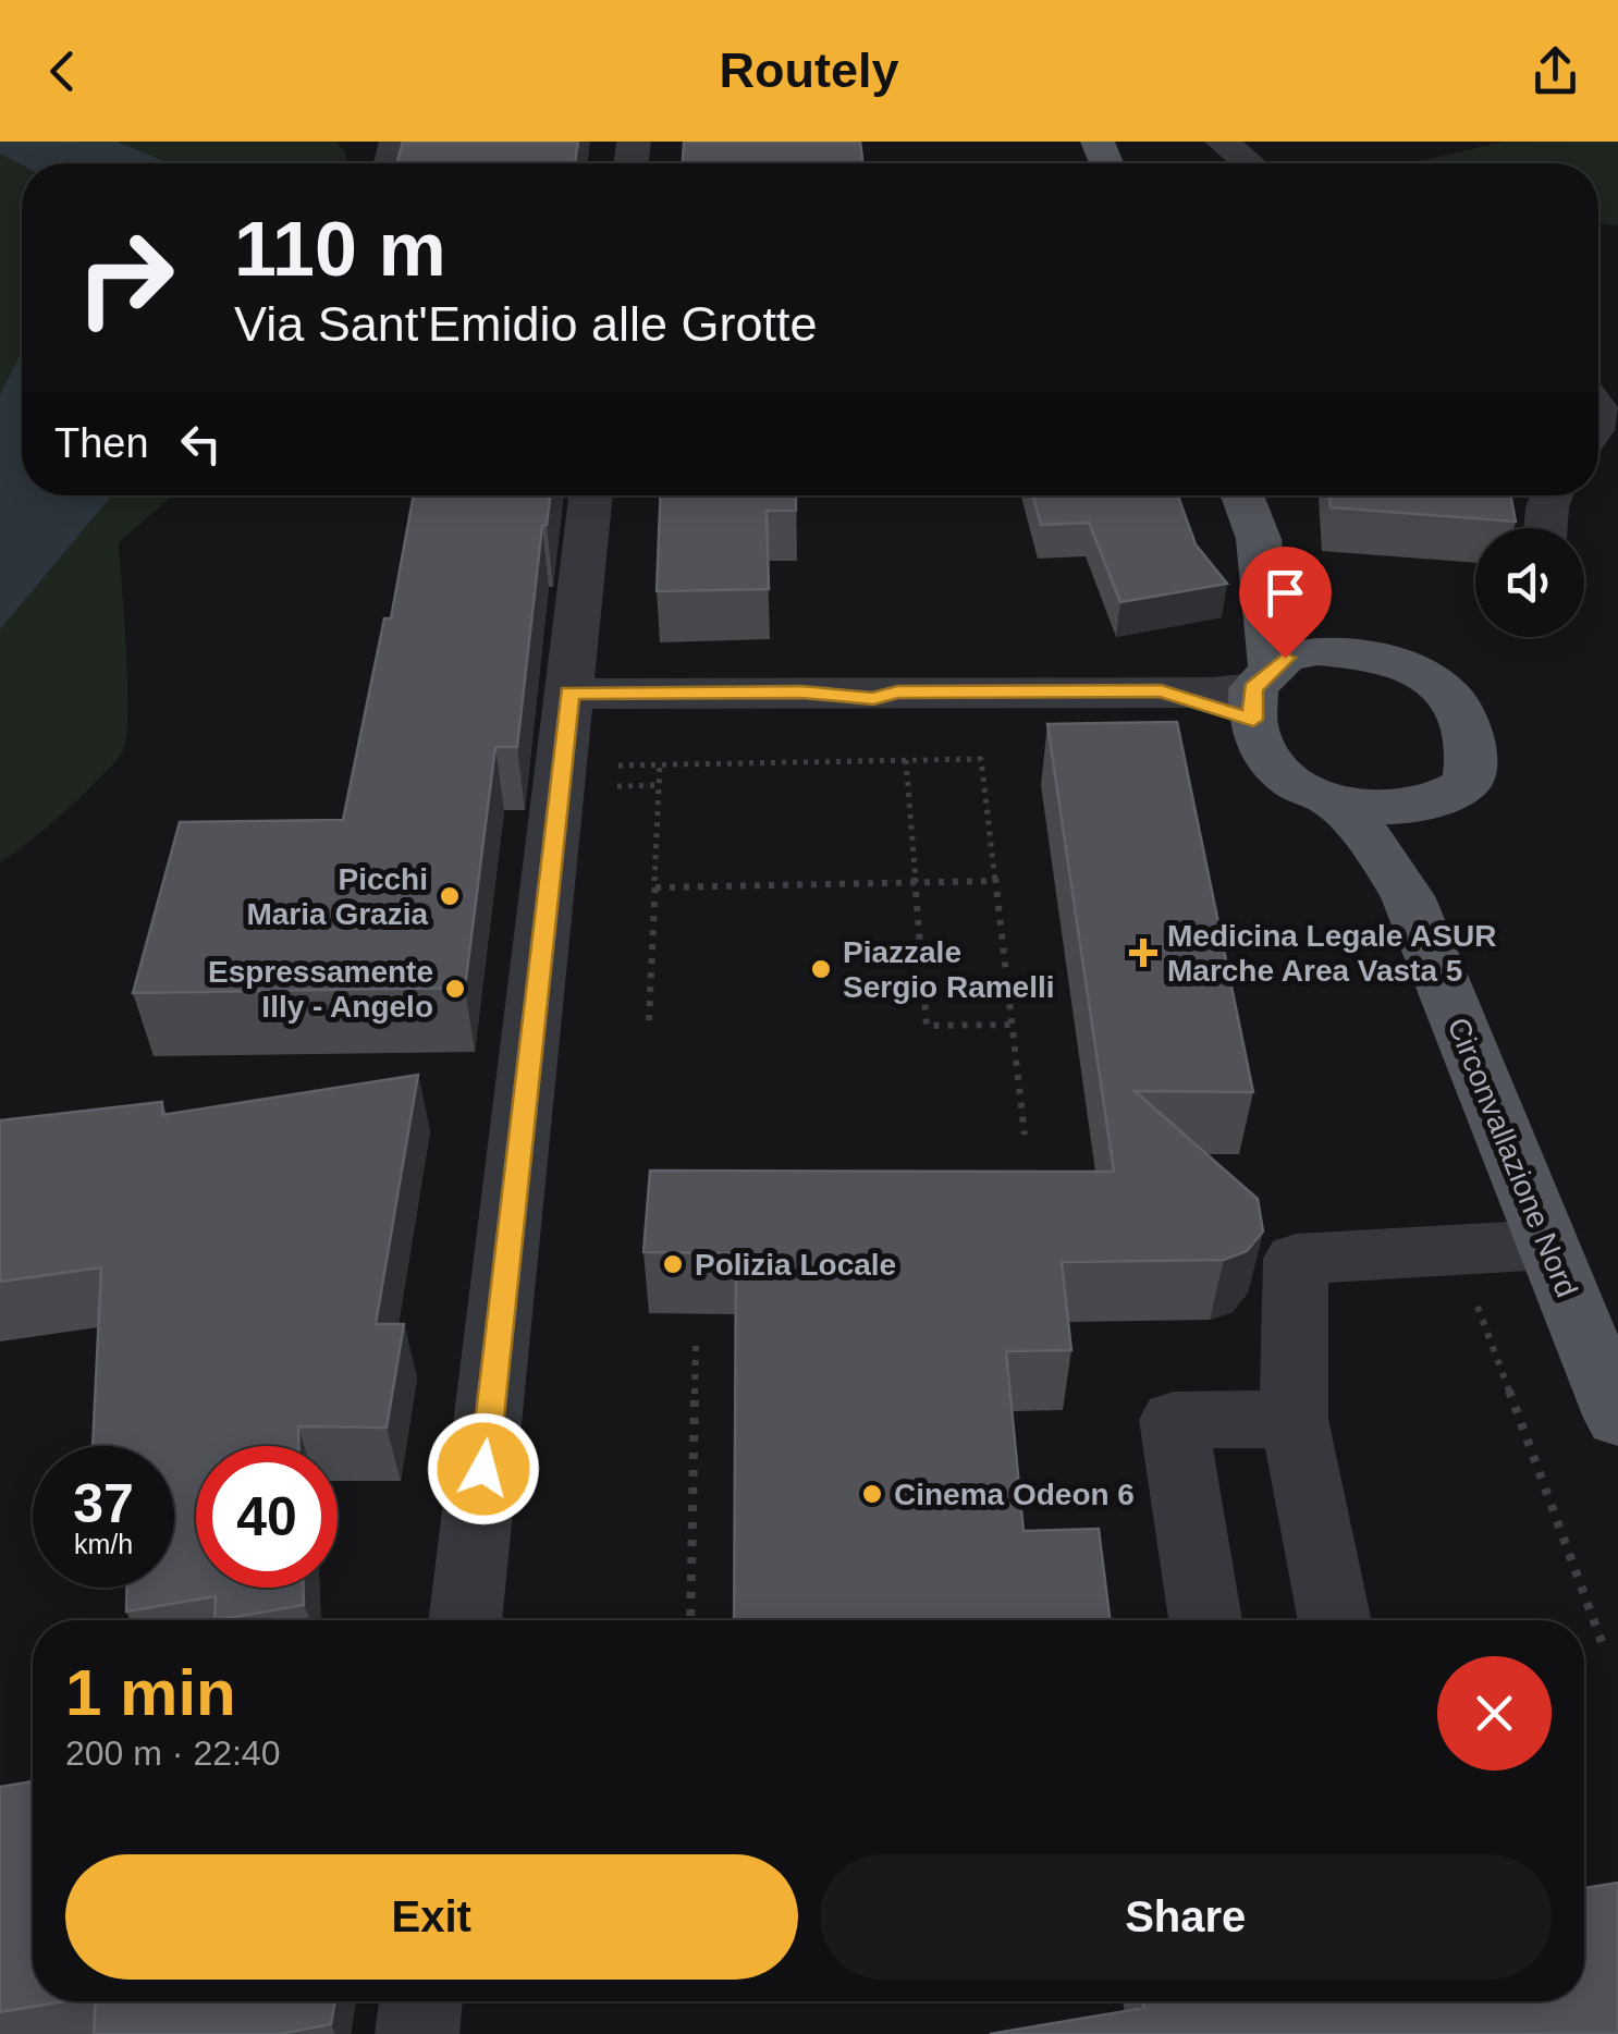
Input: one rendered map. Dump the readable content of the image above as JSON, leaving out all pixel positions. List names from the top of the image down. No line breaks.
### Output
{"streets":{"main road":["Circonvallazione Nord"]},"places":{"other":["Picchi Maria Grazia","Piazzale Sergio Ramelli","Espressamente Illy - Angelo","Polizia Locale","Cinema Odeon 6"],"health":["Medicina Legale ASUR Marche Area Vasta 5"]},"page":{"header":"Routely","turn":["110 m","Via Sant'Emidio alle Grotte"],"then":"Then","speed":"37 km/h","limit":"40","heading":["1 min","200 m · 22:40"],"buttons":["Exit","Share"]}}
